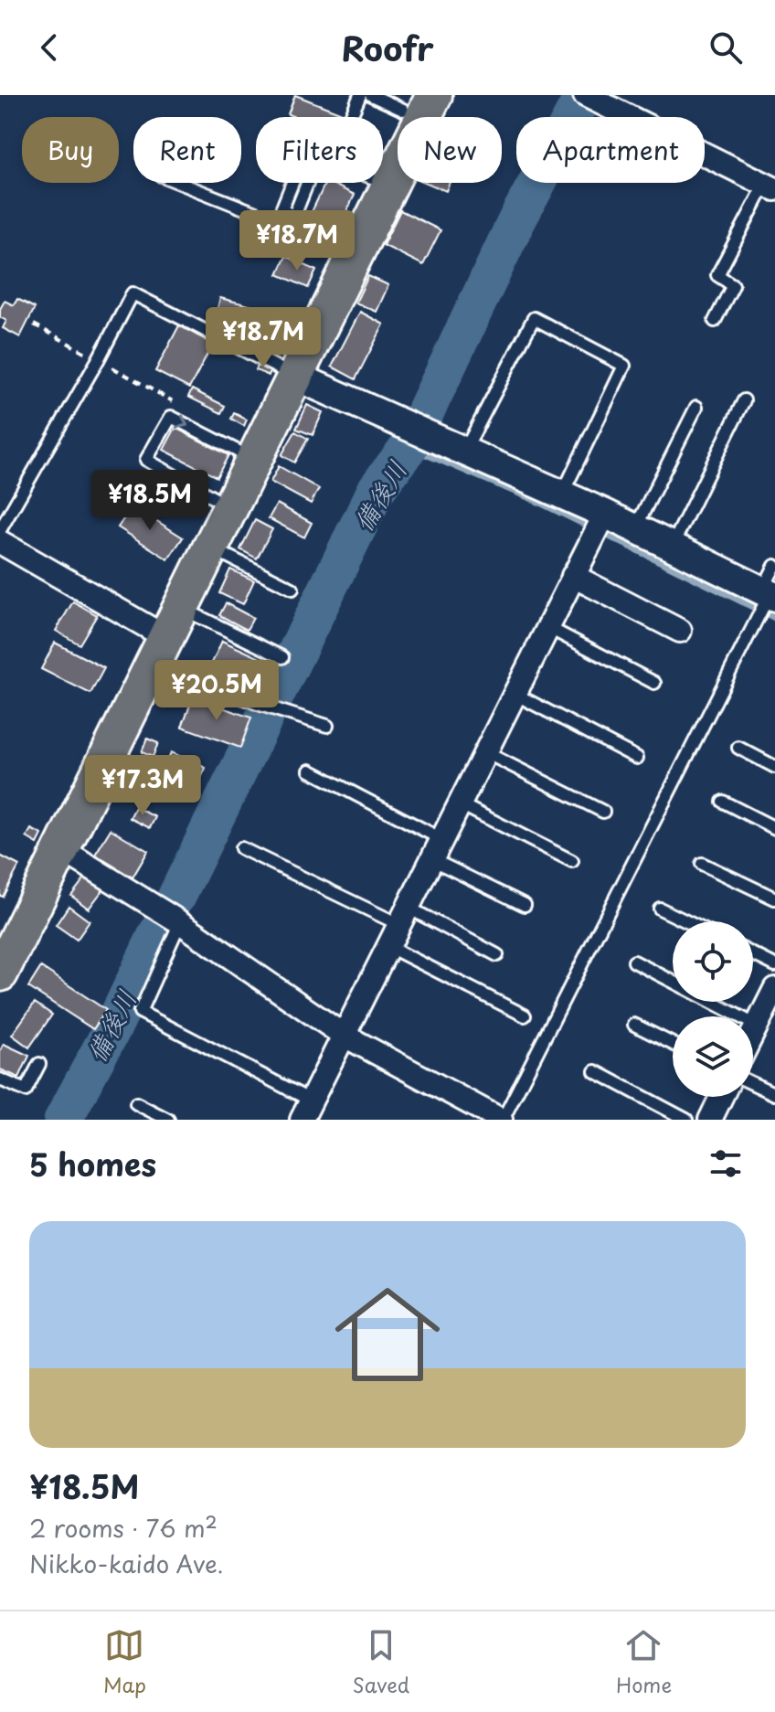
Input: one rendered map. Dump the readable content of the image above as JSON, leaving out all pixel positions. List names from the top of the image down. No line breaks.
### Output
{"water":["備後川"],"page":{"header":"Roofr","chip":["Buy","Rent","Filters","New","Apartment"],"price":["¥18.7M","¥18.7M","¥18.5M","¥20.5M","¥17.3M"],"heading":"5 homes","list":[{"name":"¥18.5M","note":"2 rooms · 76 m² · Nikko-kaido Ave."}],"tabs":["Map","Saved","Home"]}}
